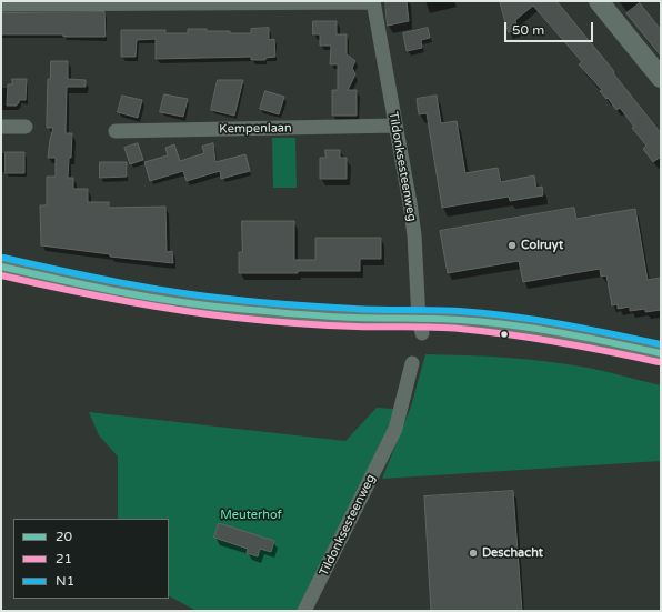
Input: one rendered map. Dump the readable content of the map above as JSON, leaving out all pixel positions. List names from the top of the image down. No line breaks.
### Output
{"streets":{"street":["Kempenlaan","Tildonksesteenweg"]},"crossings":[["Kempenlaan","Tildonksesteenweg"]],"parks":["Meuterhof"],"places":["Colruyt","Deschacht"],"lines":["transit line N1","transit line 20","transit line 21"],"legend":["20","21","N1"],"scale_bar":"50 m"}
